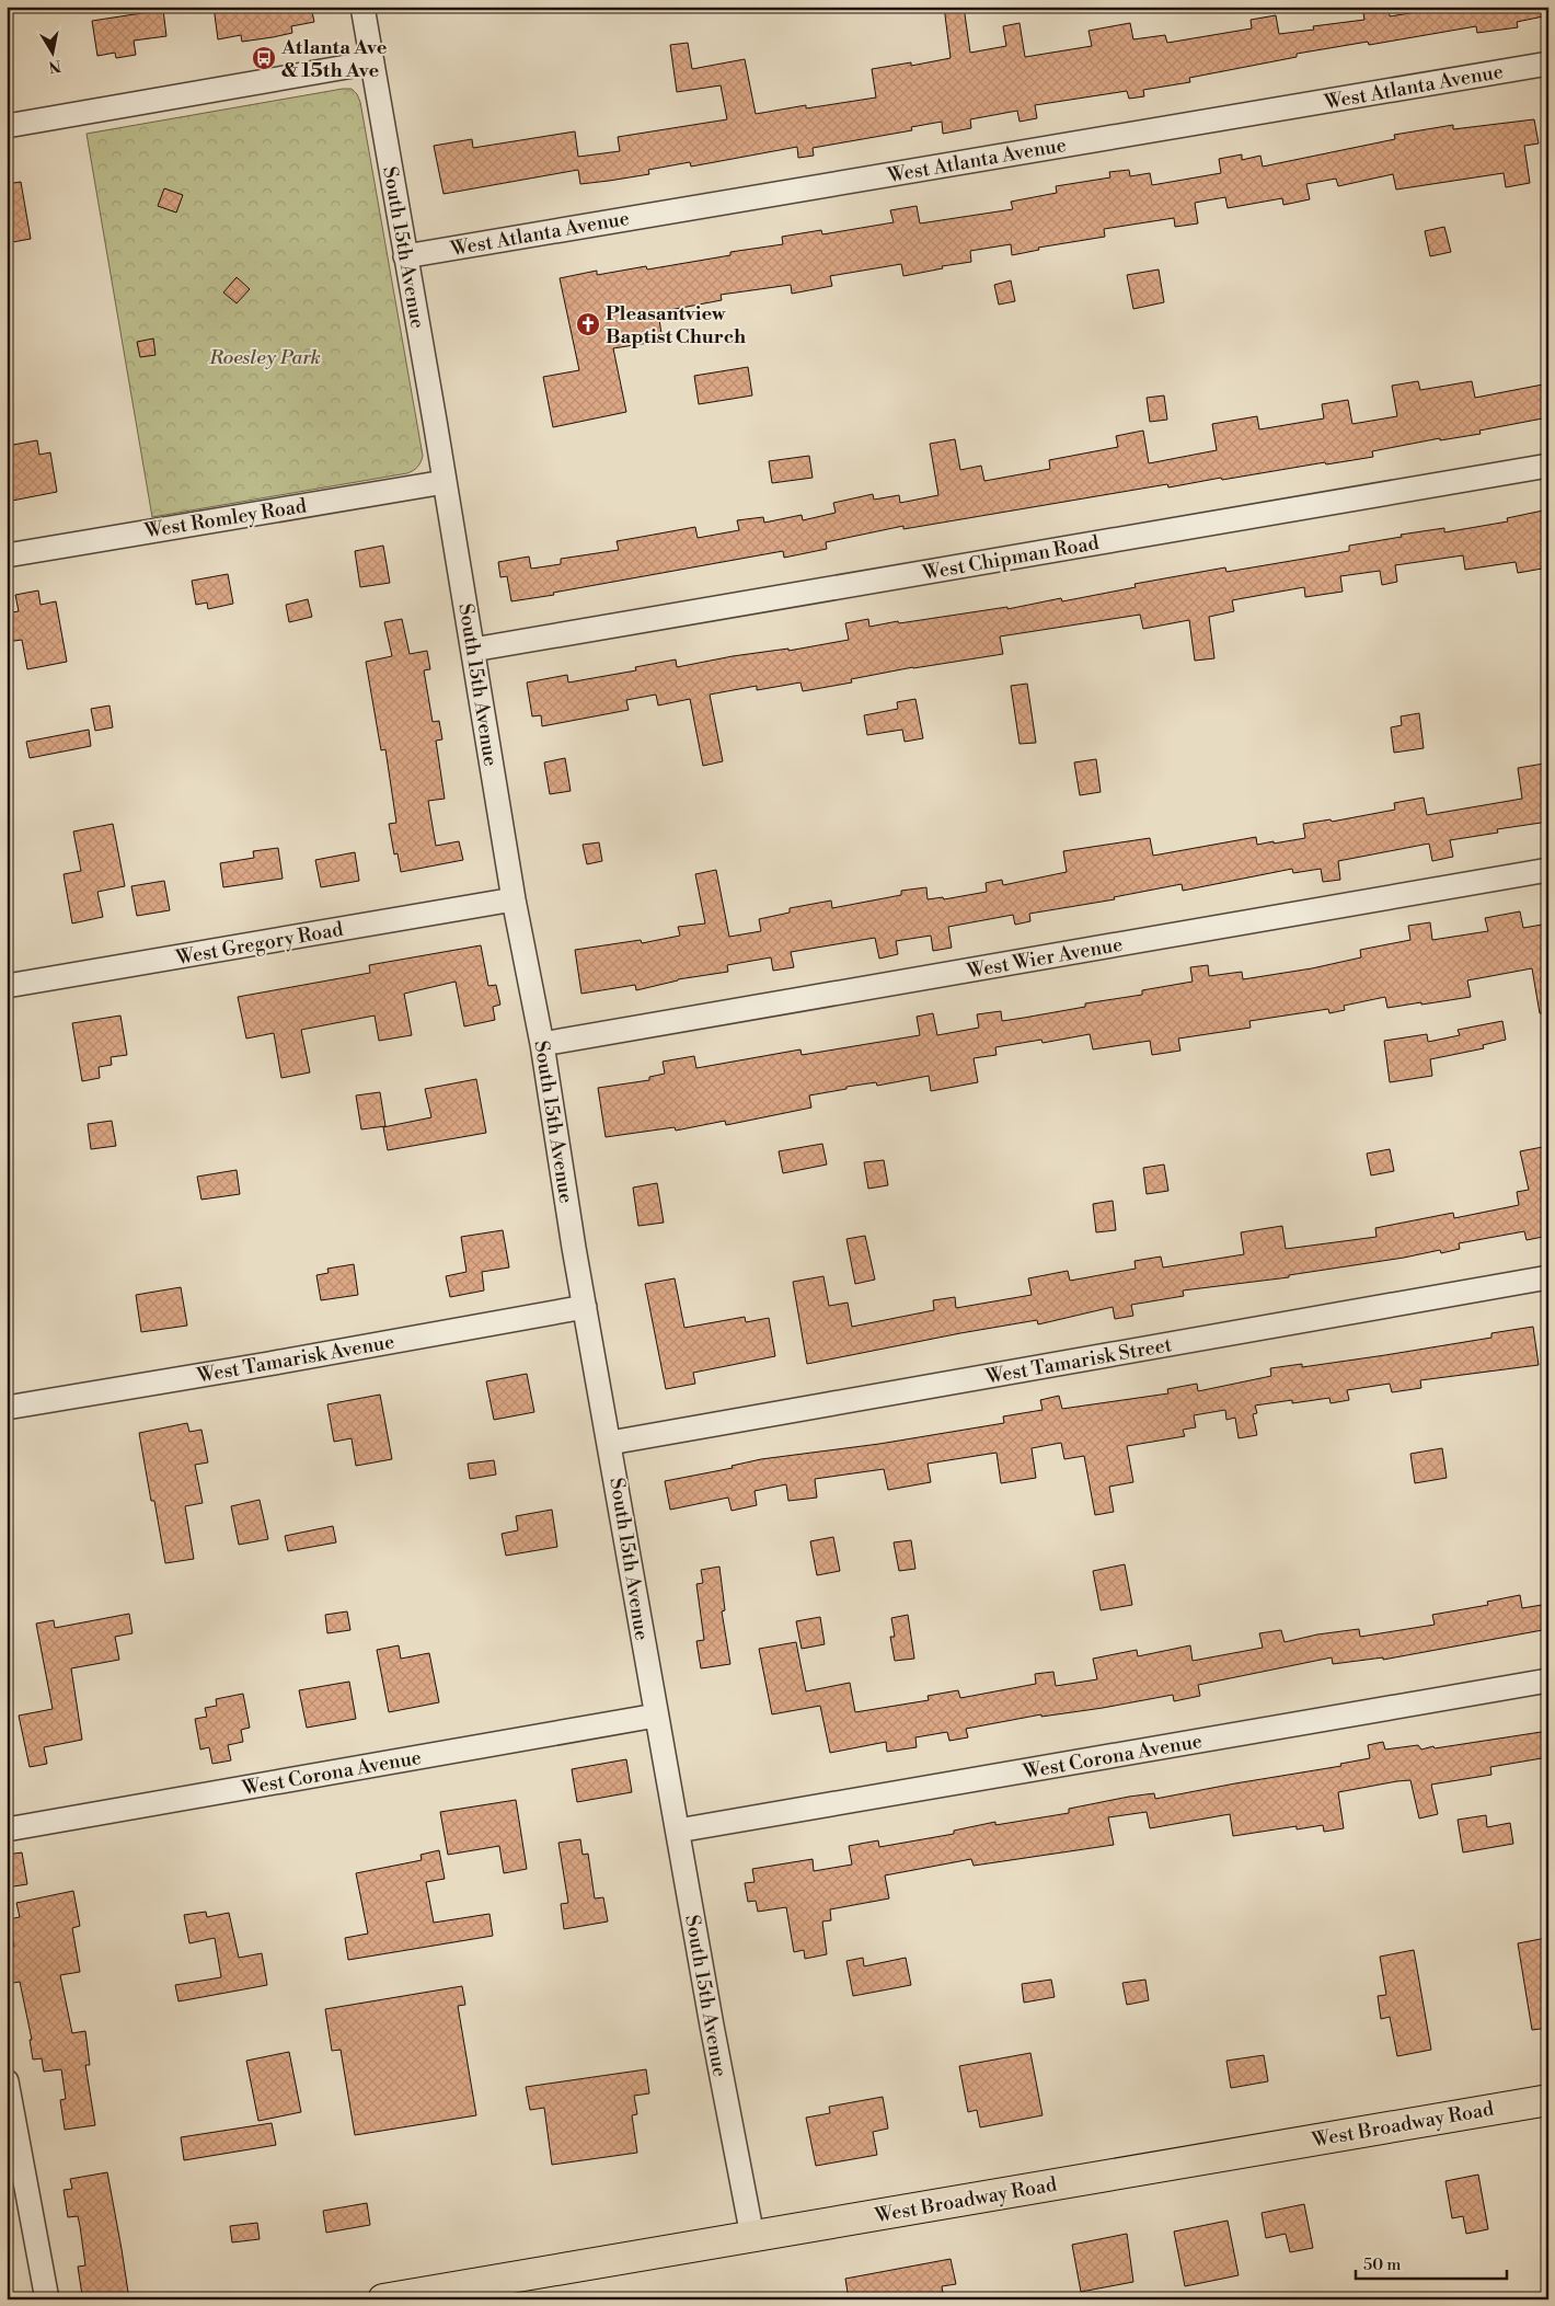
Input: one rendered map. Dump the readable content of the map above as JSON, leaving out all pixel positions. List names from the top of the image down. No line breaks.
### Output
{"streets":{"main road":["West Broadway Road"],"street":["West Atlanta Avenue","South 15th Avenue","West Romley Road","West Chipman Road","West Gregory Road","West Wier Avenue","West Tamarisk Avenue","West Tamarisk Street","West Corona Avenue"]},"crossings":[["West Atlanta Avenue","South 15th Avenue"],["South 15th Avenue","West Romley Road"],["South 15th Avenue","West Chipman Road"],["South 15th Avenue","West Gregory Road"],["South 15th Avenue","West Wier Avenue"],["South 15th Avenue","West Tamarisk Avenue"],["South 15th Avenue","West Tamarisk Street"],["South 15th Avenue","West Corona Avenue"],["South 15th Avenue","West Broadway Road"]],"parks":["Roesley Park"],"places":{"bus stop":["Atlanta Ave & 15th Ave"],"church":["Pleasantview Baptist Church"]},"scale_bar":"50 m","north":"bottom"}
